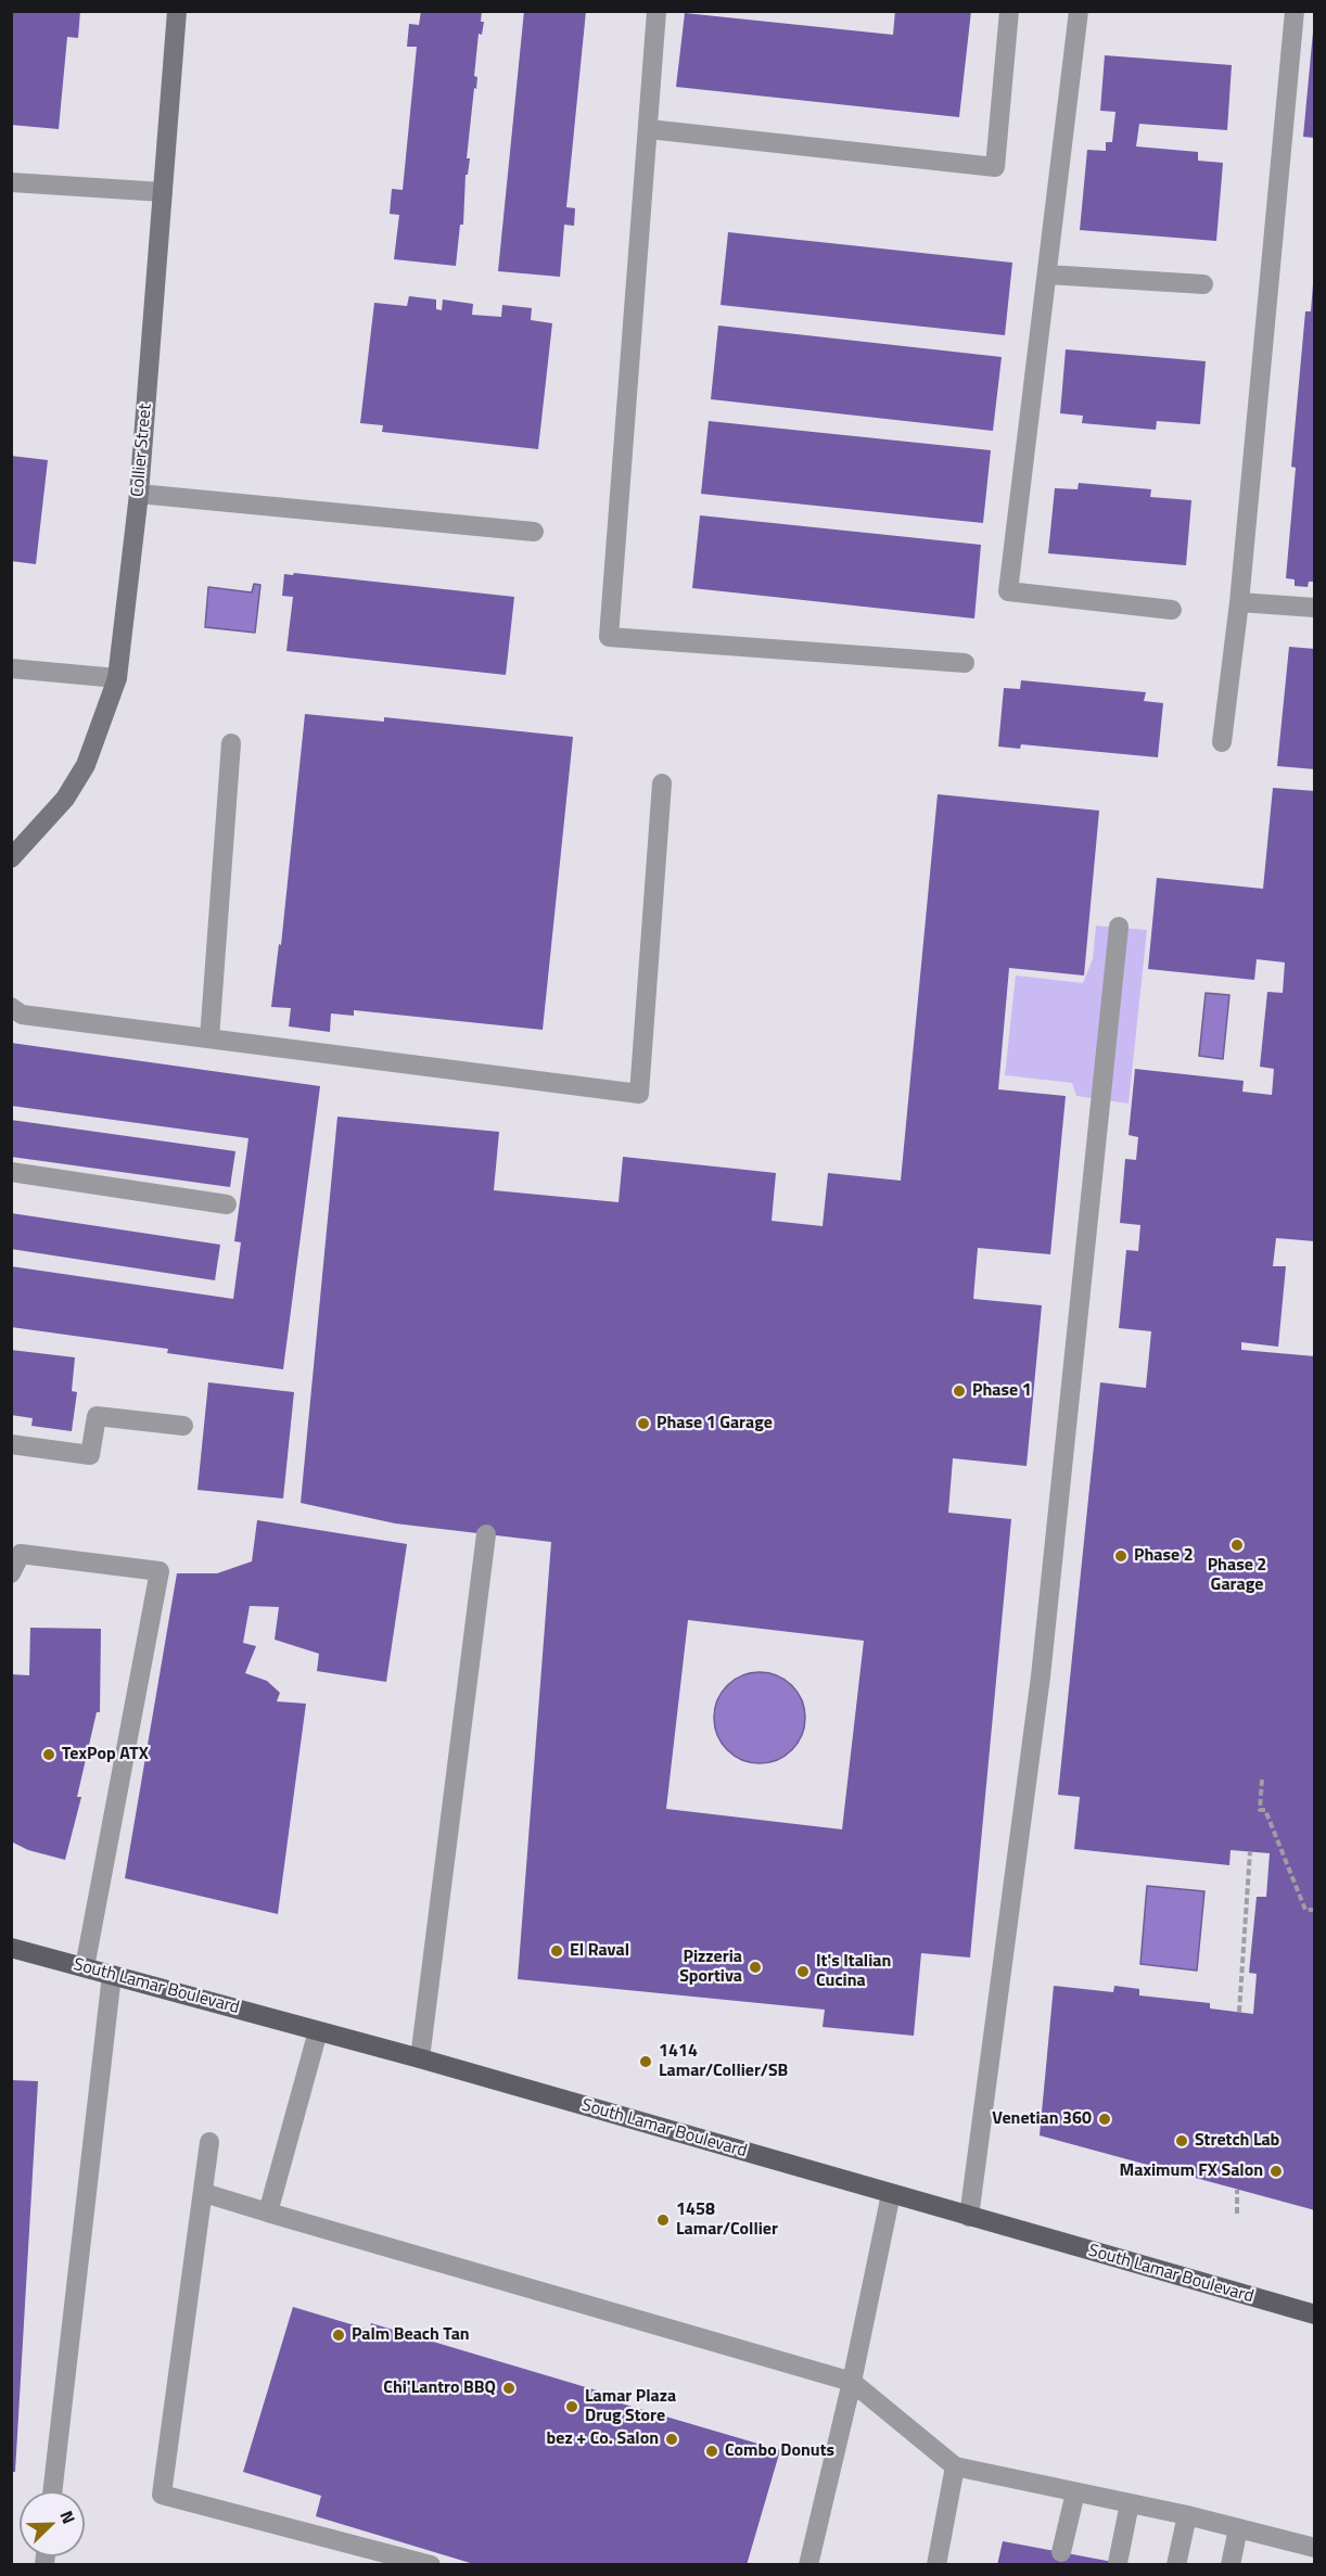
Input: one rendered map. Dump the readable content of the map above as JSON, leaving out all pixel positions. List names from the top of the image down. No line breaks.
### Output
{"streets":{"main road":["South Lamar Boulevard"],"street":["Collier Street"]},"places":["Phase 1","Phase 1 Garage","Phase 2 Garage","Phase 2","TexPop ATX","El Raval","Pizzeria Sportiva","It's Italian Cucina","1414 Lamar/Collier/SB","Venetian 360","Stretch Lab","Maximum FX Salon","1458 Lamar/Collier","Palm Beach Tan","Chi'Lantro BBQ","Lamar Plaza Drug Store","bez + Co. Salon","Combo Donuts"],"north":"top right"}
